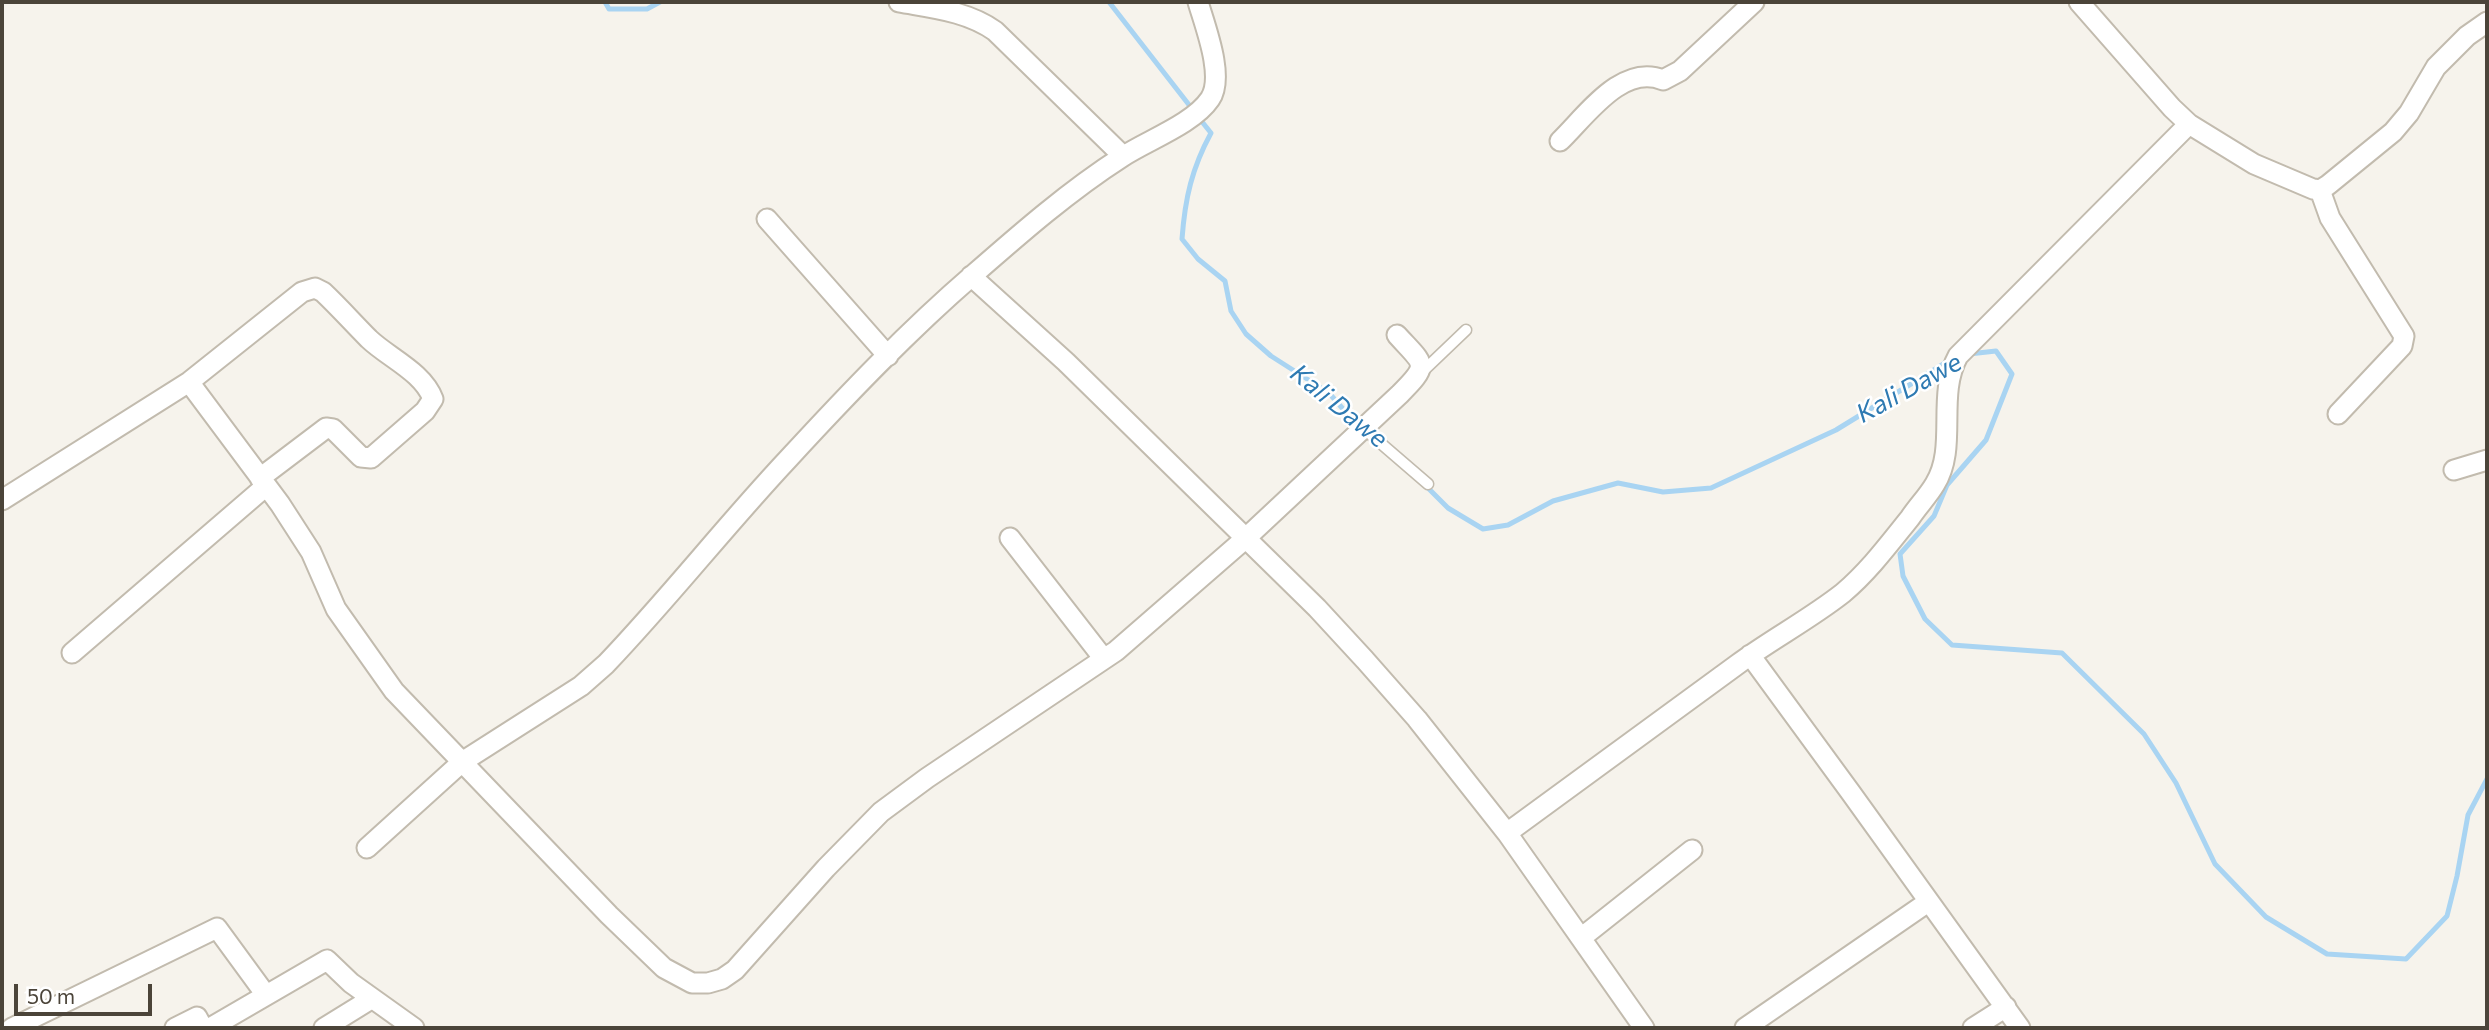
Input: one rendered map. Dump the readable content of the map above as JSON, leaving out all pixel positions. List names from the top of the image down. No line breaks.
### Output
{"water":["Kali Dawe"],"scale_bar":"50 m"}
